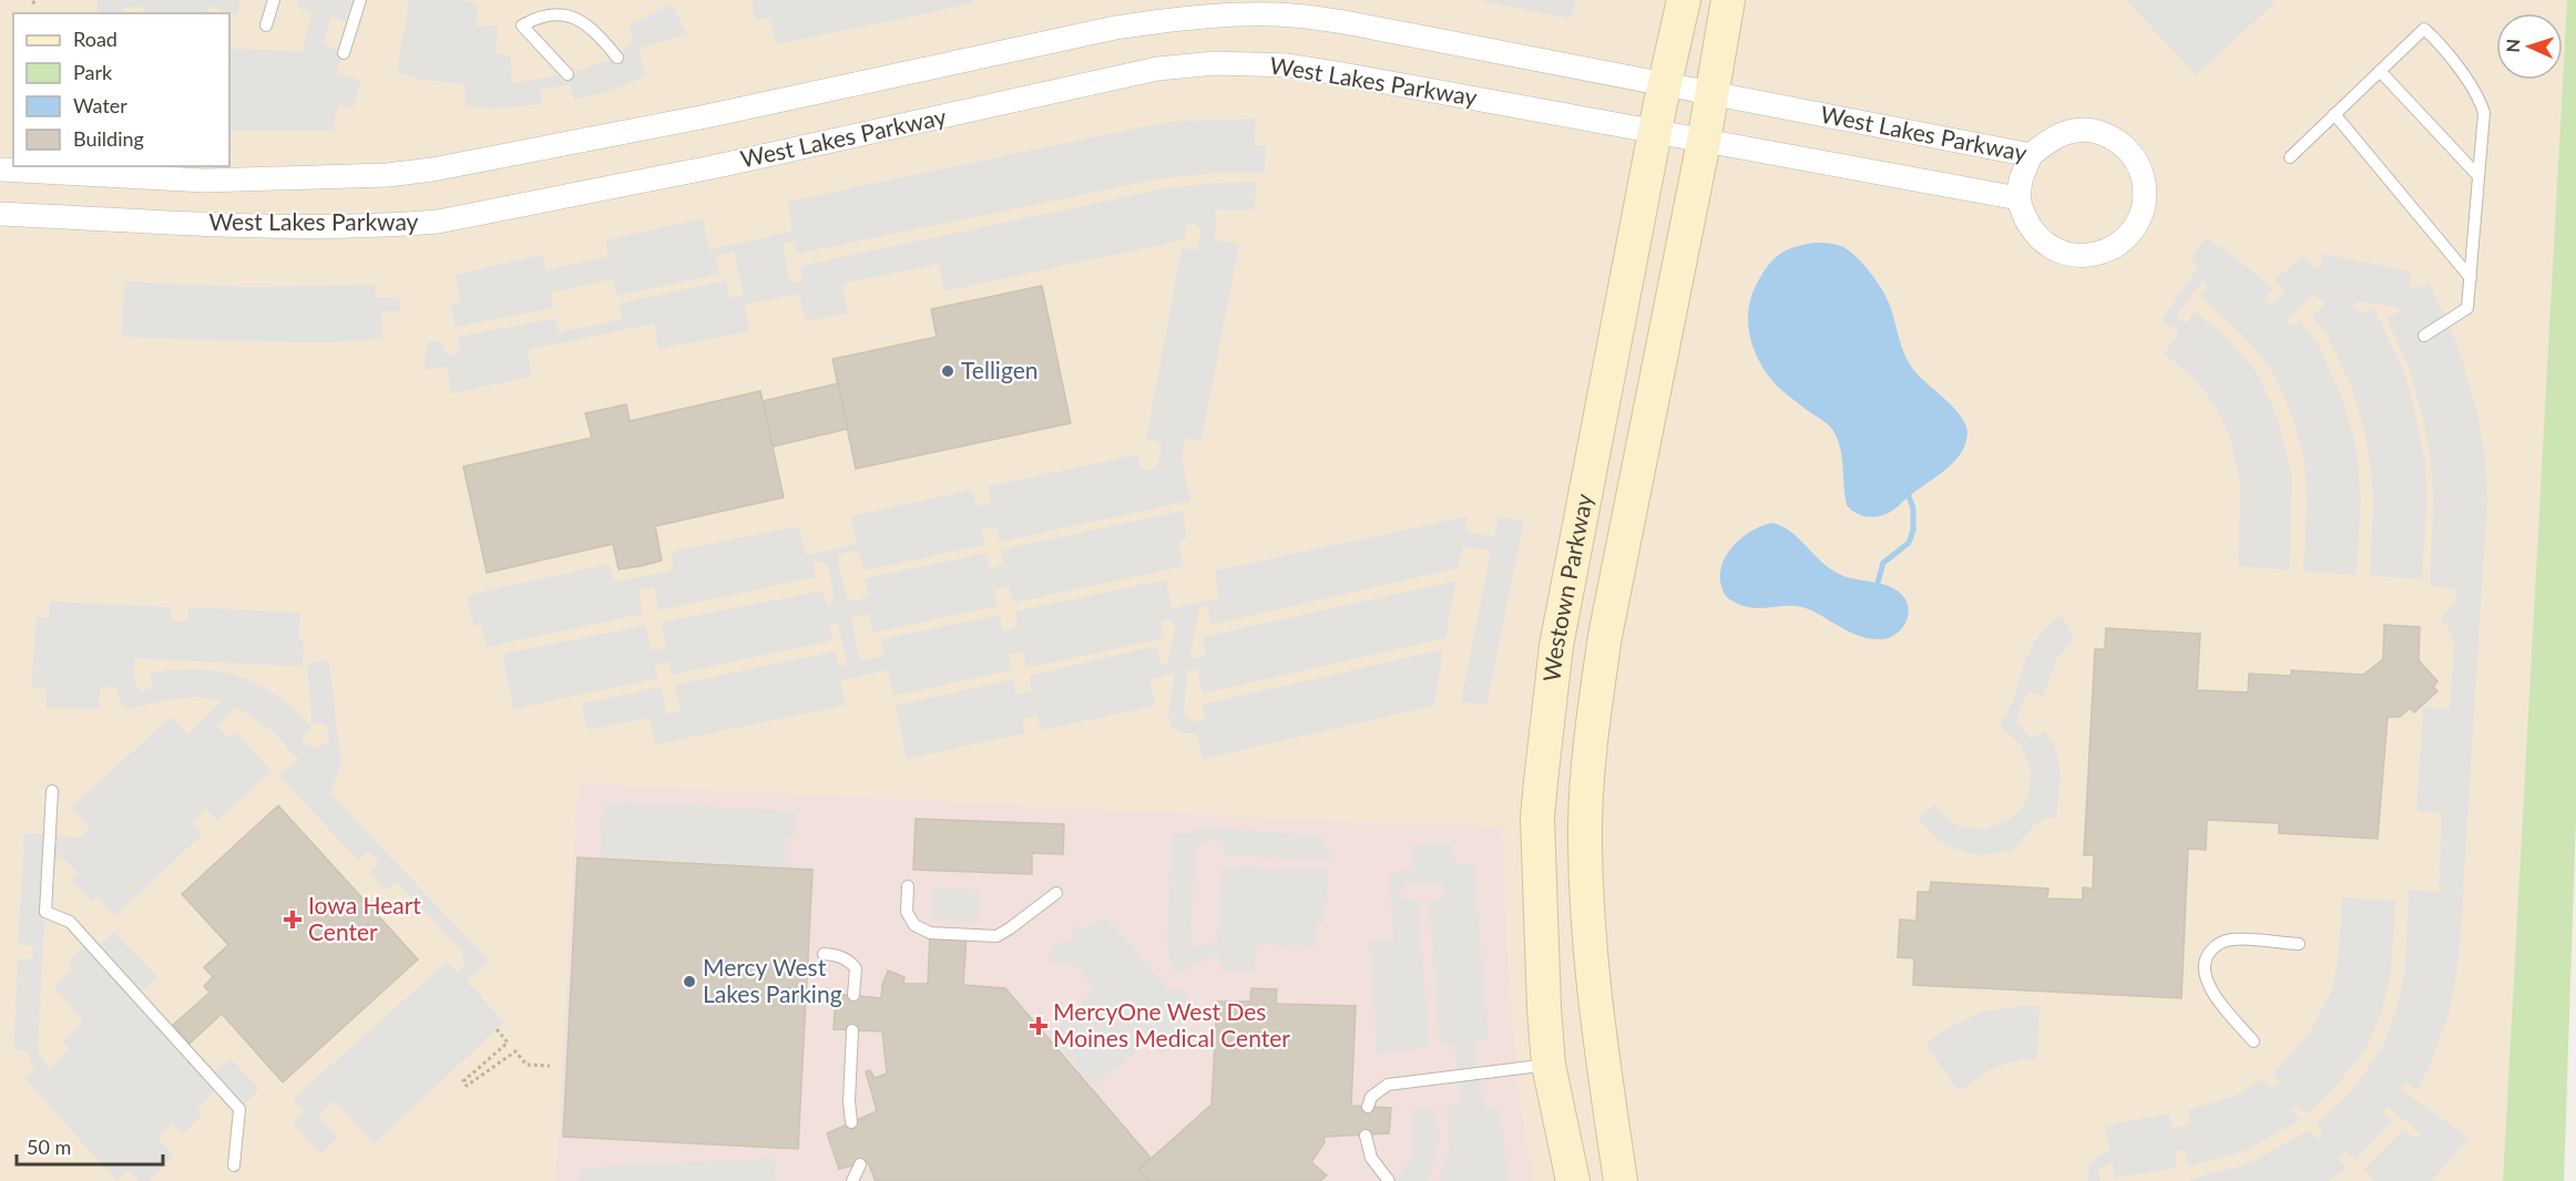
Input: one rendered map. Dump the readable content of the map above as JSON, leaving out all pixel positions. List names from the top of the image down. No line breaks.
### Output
{"streets":{"street":["West Lakes Parkway","Westown Parkway"]},"crossings":[["West Lakes Parkway","Westown Parkway"]],"places":{"other":["Telligen","Mercy West Lakes Parking"],"health":["Iowa Heart Center","MercyOne West Des Moines Medical Center"]},"legend":["Road","Park","Water","Building"],"scale_bar":"50 m","north":"left"}
